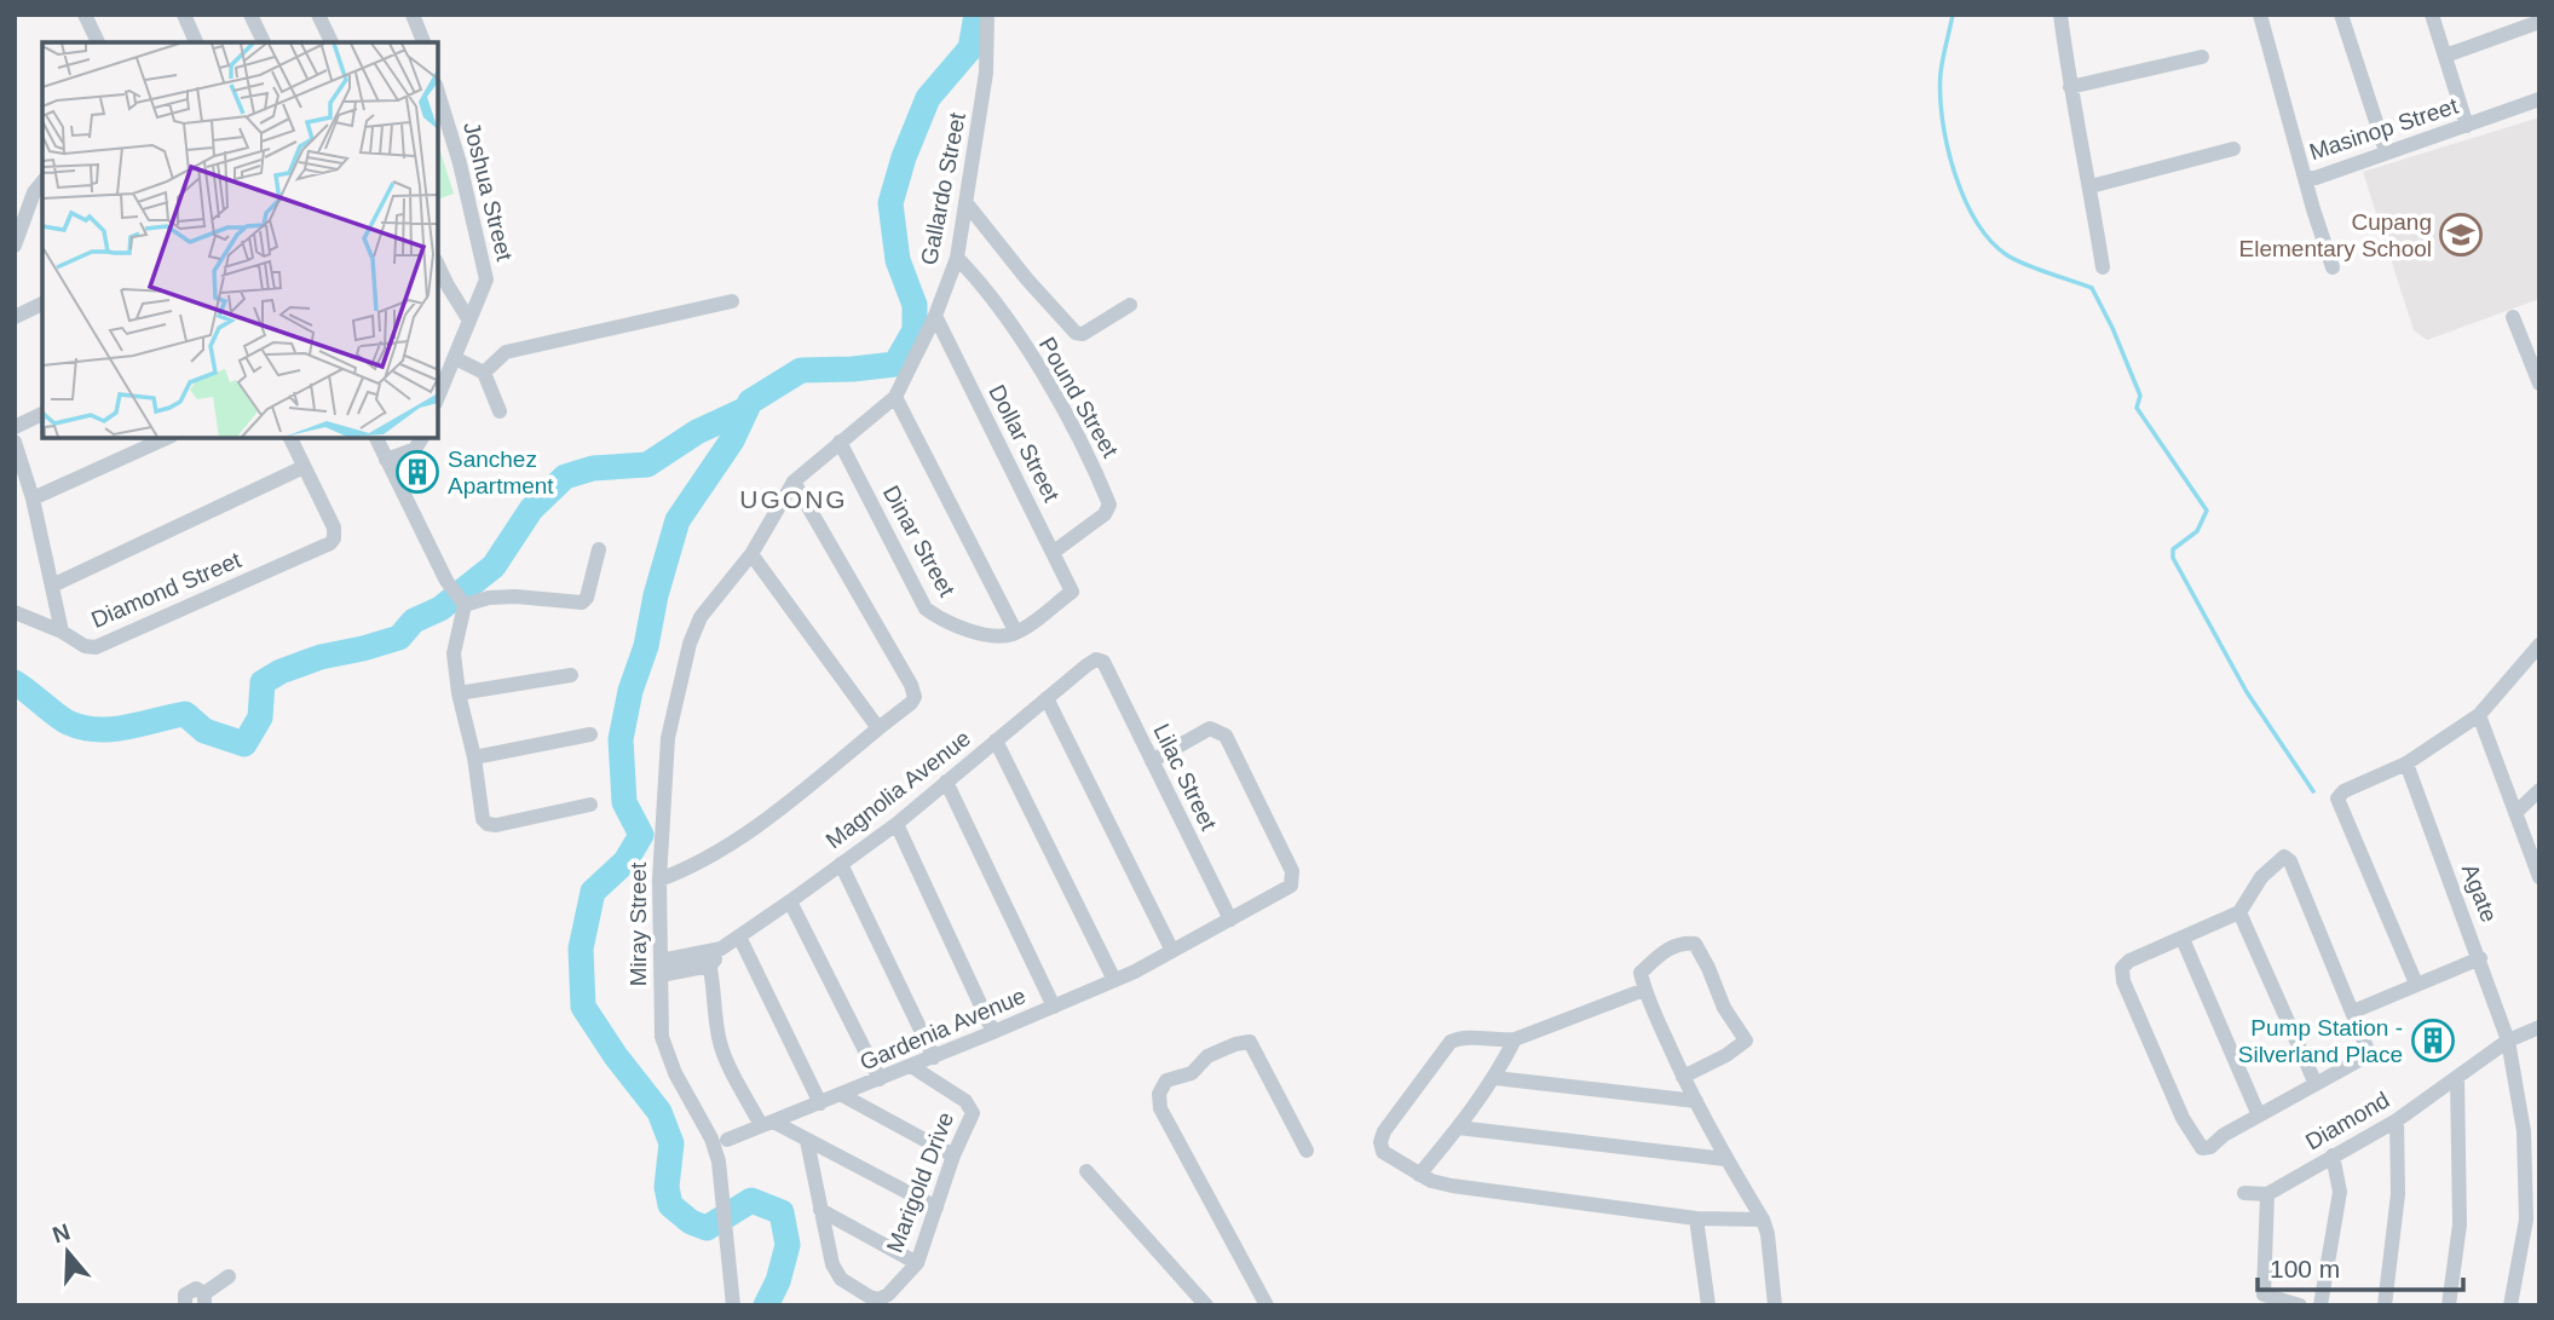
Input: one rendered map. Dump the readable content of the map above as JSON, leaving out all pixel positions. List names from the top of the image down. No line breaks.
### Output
{"streets":{"street":["Masinop Street","Gallardo Street","Joshua Street","Pound Street","Dollar Street","Dinar Street","Diamond Street","Lilac Street","Magnolia Avenue","Agate","Miray Street","Gardenia Avenue","Diamond","Marigold Drive"]},"crossings":[["Gallardo Street","Pound Street"],["Gallardo Street","Dollar Street"],["Gallardo Street","Dinar Street"],["Gallardo Street","Miray Street"],["Pound Street","Dollar Street"],["Dollar Street","Dinar Street"],["Lilac Street","Magnolia Avenue"],["Lilac Street","Gardenia Avenue"],["Magnolia Avenue","Miray Street"],["Agate","Diamond"],["Gardenia Avenue","Marigold Drive"]],"districts":["UGONG"],"places":{"school or university":["Cupang Elementary School"],"building":["Sanchez Apartment","Pump Station - Silverland Place"]},"scale_bar":"100 m","north":"top"}
